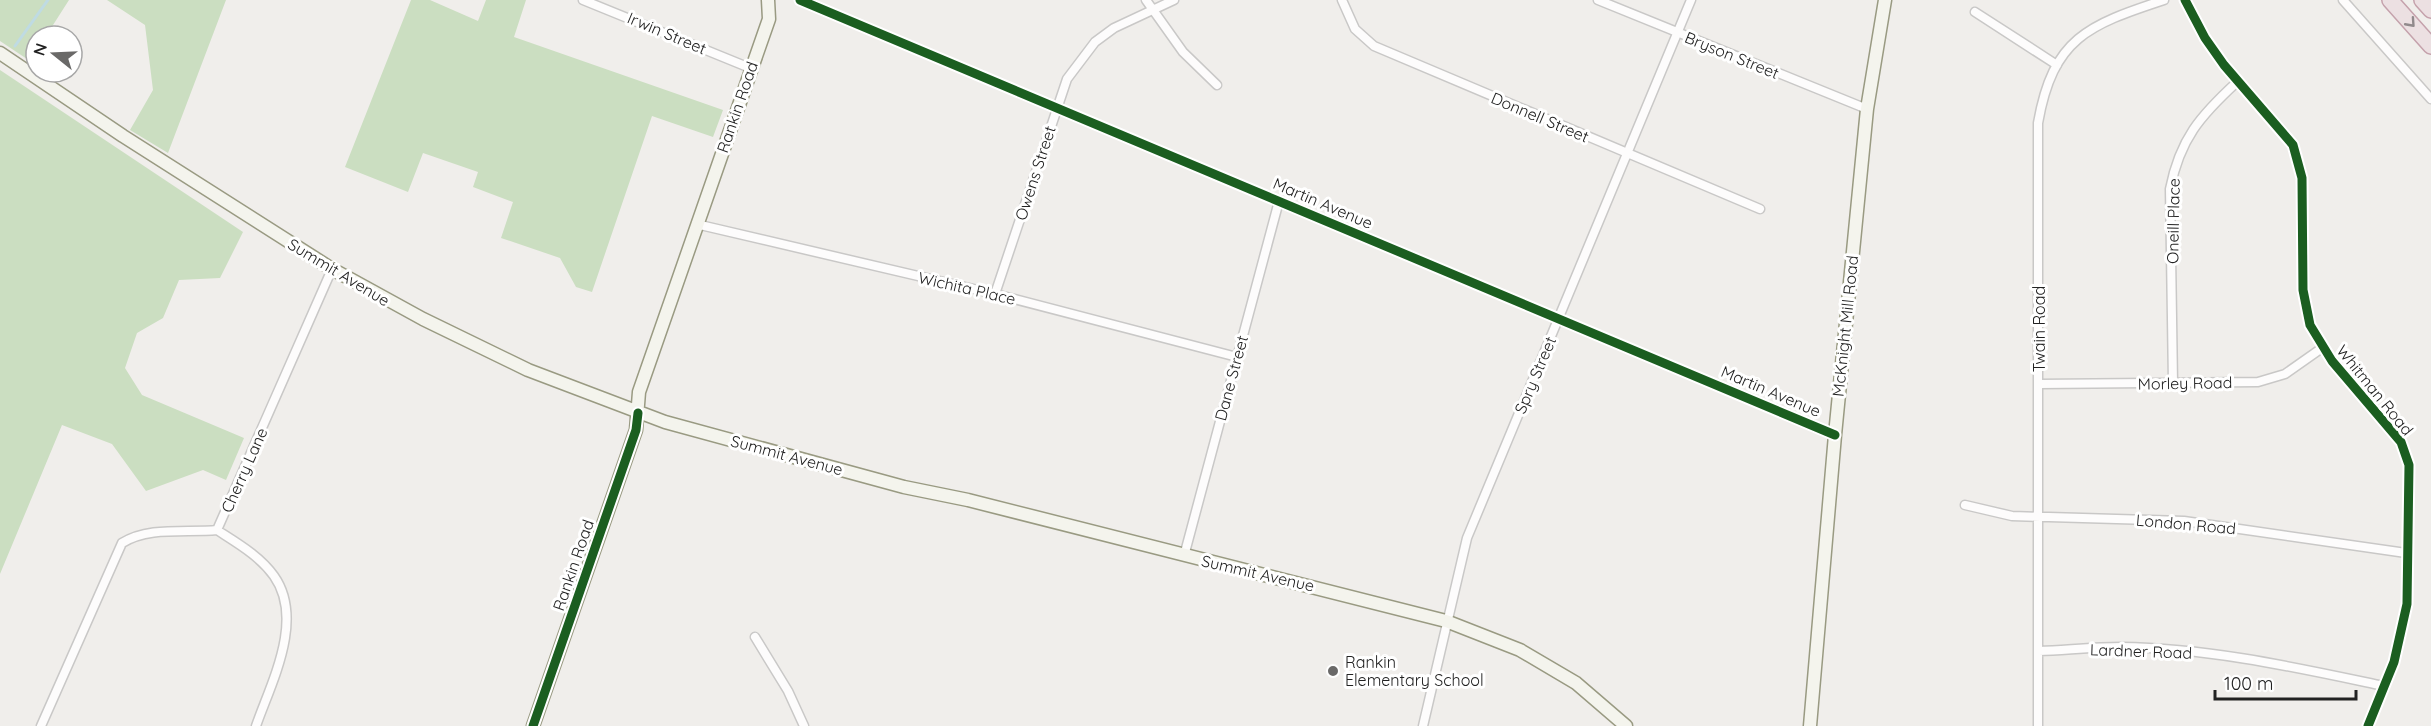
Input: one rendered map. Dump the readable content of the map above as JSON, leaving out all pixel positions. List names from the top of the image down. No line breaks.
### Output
{"streets":{"main road":["Rankin Road","Summit Avenue","McKnight Mill Road"],"street":["Irwin Street","Bryson Street","Donnell Street","Owens Street","Martin Avenue","Oneill Place","Wichita Place","Twain Road","Spry Street","Dane Street","Morley Road","Whitman Road","Cherry Lane","London Road","Lardner Road"]},"crossings":[["Irwin Street","Rankin Road"],["Bryson Street","McKnight Mill Road"],["Bryson Street","Spry Street"],["Rankin Road","Summit Avenue"],["Rankin Road","Wichita Place"],["Donnell Street","Spry Street"],["Owens Street","Martin Avenue"],["Owens Street","Wichita Place"],["Martin Avenue","McKnight Mill Road"],["Martin Avenue","Spry Street"],["Martin Avenue","Dane Street"],["Oneill Place","Morley Road"],["Oneill Place","Whitman Road"],["Summit Avenue","Spry Street"],["Summit Avenue","Dane Street"],["Summit Avenue","Cherry Lane"],["Wichita Place","Dane Street"],["Twain Road","Morley Road"],["Twain Road","London Road"],["Twain Road","Lardner Road"],["Morley Road","Whitman Road"],["Whitman Road","London Road"],["Whitman Road","Lardner Road"]],"places":["Rankin Elementary School"],"scale_bar":"100 m","north":"left"}
